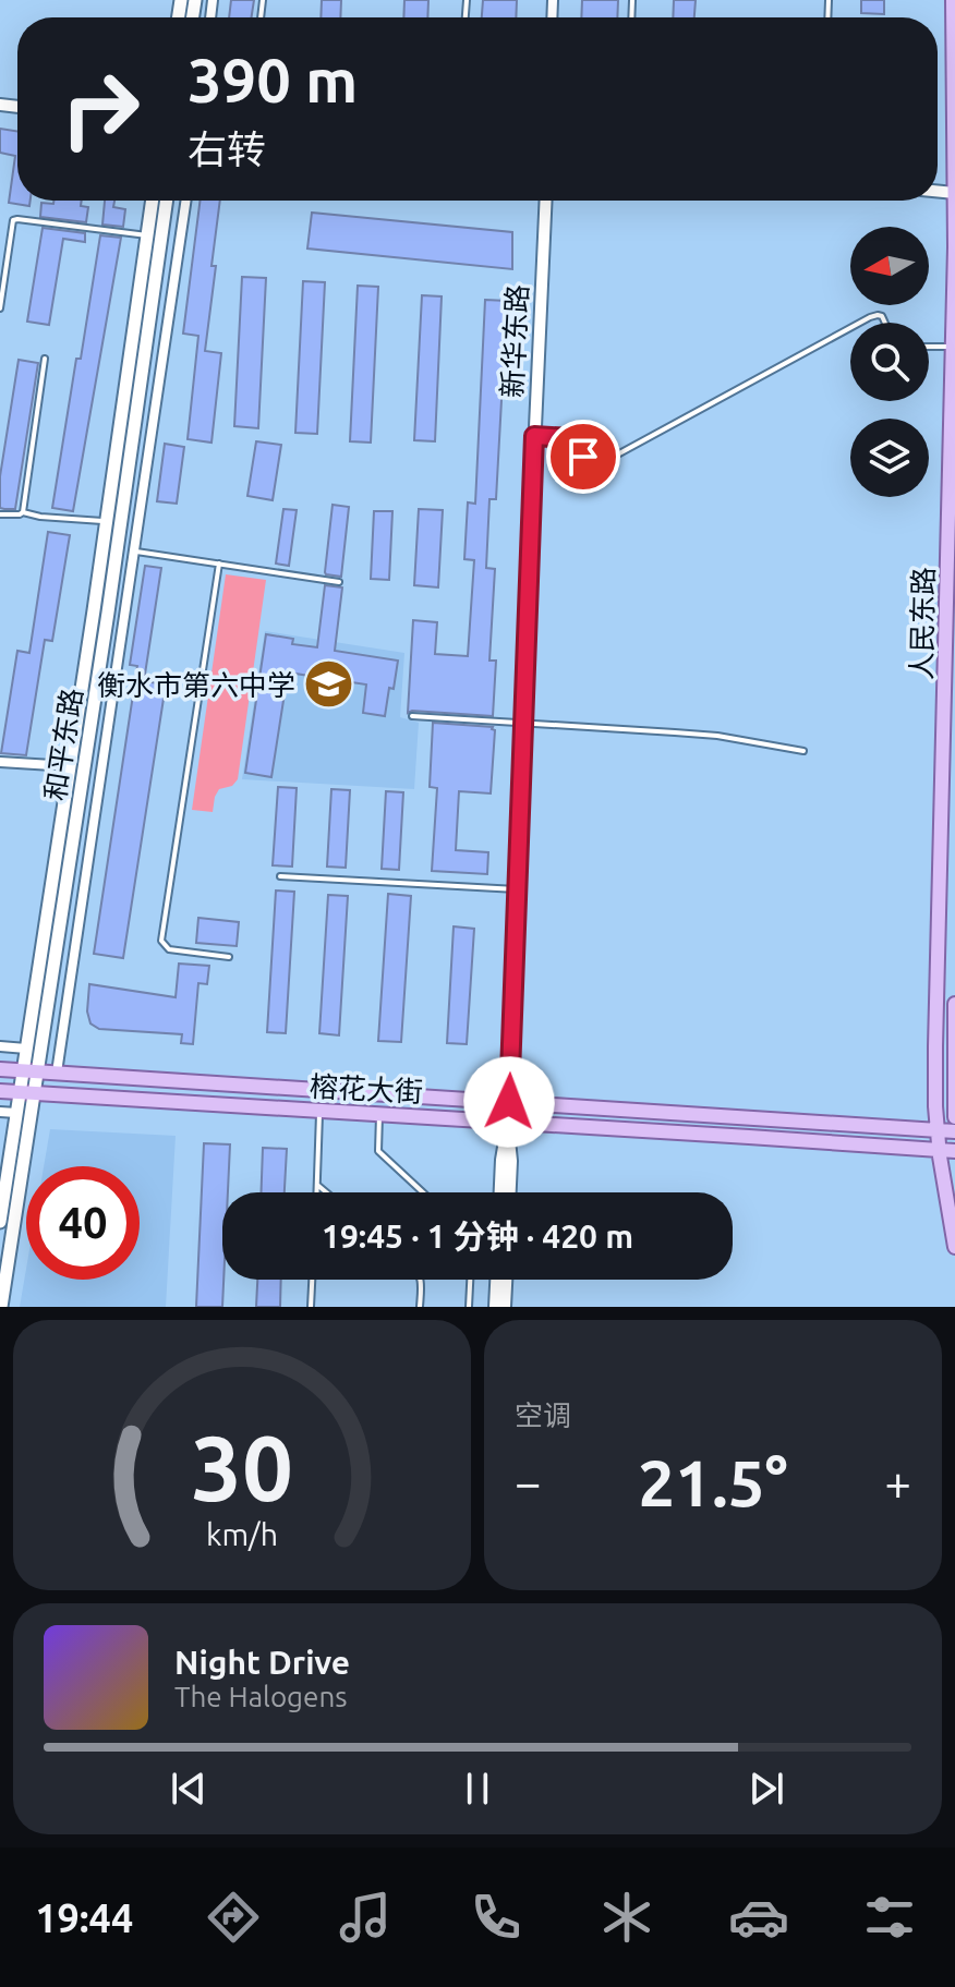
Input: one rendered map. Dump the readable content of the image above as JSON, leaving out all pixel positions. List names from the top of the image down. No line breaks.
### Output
{"streets":{"main road":["人民东路","和平东路","榕花大街"],"street":["新华东路"]},"crossings":[["新华东路","榕花大街"],["人民东路","榕花大街"],["和平东路","榕花大街"]],"places":{"school or university":["衡水市第六中学"]},"north":"left","page":{"turn":["390 m","右转"],"limit":"40","trip":"19:45 · 1 分钟 · 420 m","tile":"空调","heat":["−","21.5°","+"],"song":["Night Drive","The Halogens"],"tabs":"19:44","gauge":["30","km/h"]}}
